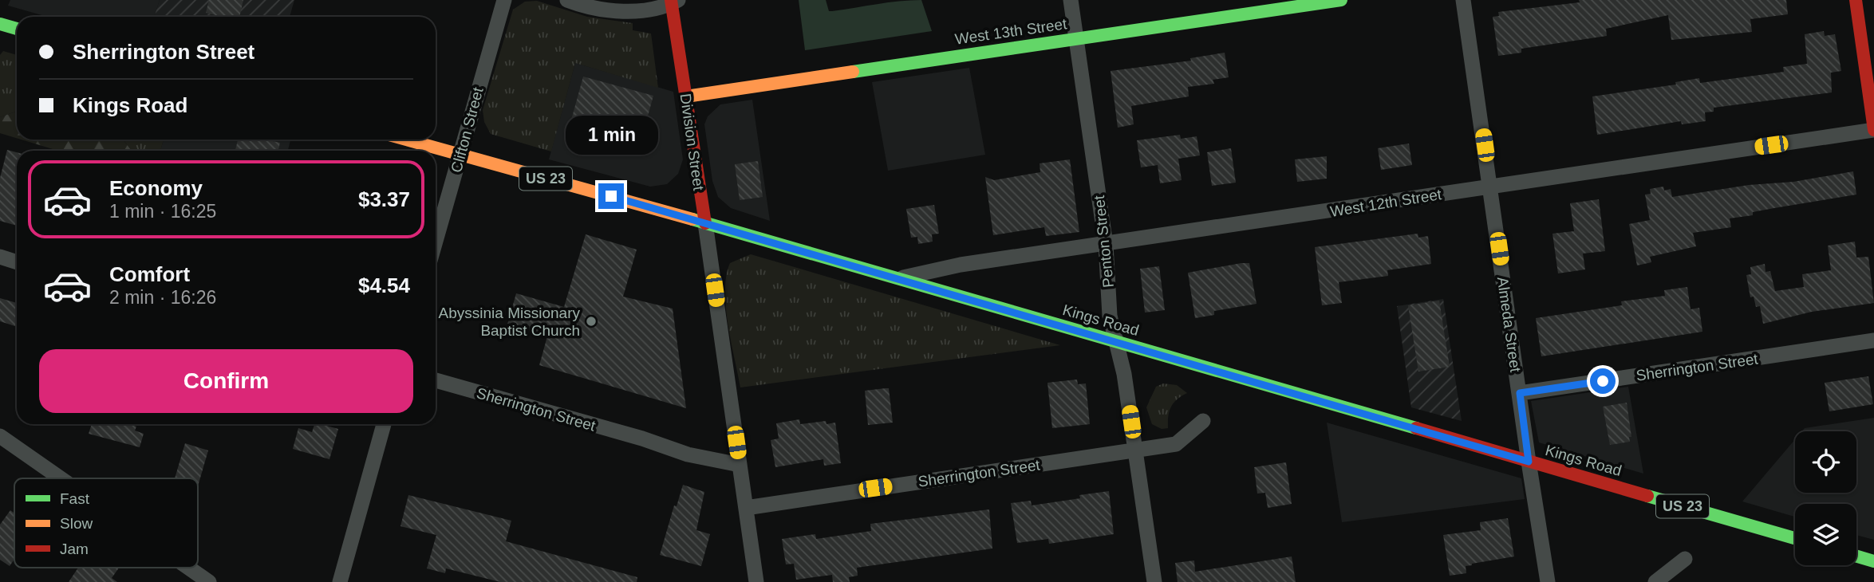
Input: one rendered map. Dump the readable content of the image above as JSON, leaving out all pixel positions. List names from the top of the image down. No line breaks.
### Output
{"streets":{"main road":["West 13th Street","Division Street","US 23","Kings Road"],"street":["Clifton Street","West 12th Street","Penton Street","Almeda Street","Sherrington Street"]},"crossings":[["West 13th Street","Division Street"],["West 13th Street","Penton Street"],["Clifton Street","Kings Road"],["Division Street","Kings Road"],["Division Street","Sherrington Street"],["West 12th Street","Penton Street"],["West 12th Street","Kings Road"],["West 12th Street","Almeda Street"],["Penton Street","Kings Road"],["Penton Street","Sherrington Street"],["Kings Road","Almeda Street"],["Almeda Street","Sherrington Street"]],"places":["Abyssinia Missionary Baptist Church"],"legend":["Fast","Slow","Jam"],"page":{"banner":["Sherrington Street","Kings Road"],"bubble":"1 min","list":[{"name":"Economy","note":"1 min · 16:25","value":"$3.37"},{"name":"Comfort","note":"2 min · 16:26","value":"$4.54"}],"buttons":"Confirm"}}
